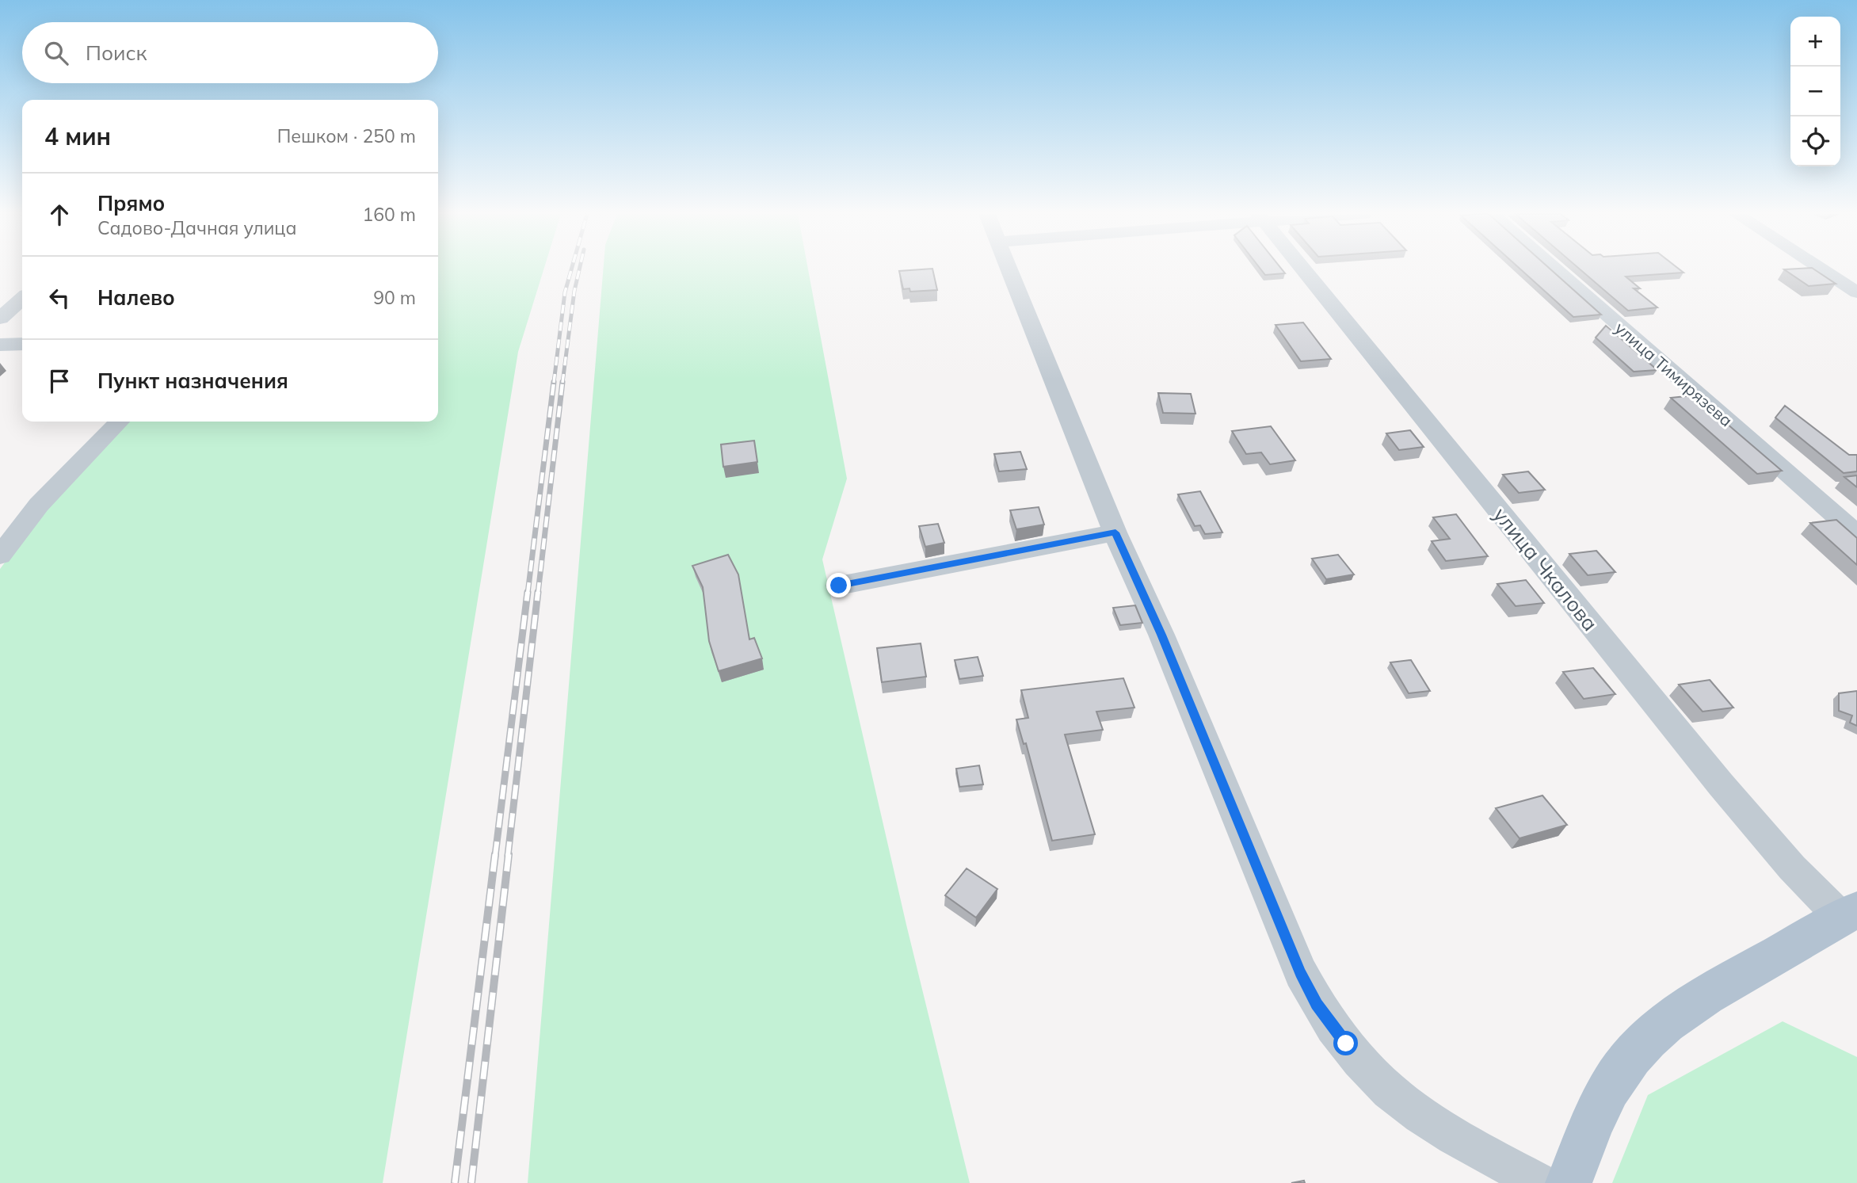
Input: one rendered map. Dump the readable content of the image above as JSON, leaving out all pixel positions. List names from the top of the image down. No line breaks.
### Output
{"streets":{"street":["улица Тимирязева","улица Чкалова"]},"page":{"map_buttons":["+","−"],"search":"Поиск","heading":["4 мин","Пешком · 250 m"],"list":[["Прямо","Садово-Дачная улица","160 m"],["Налево","90 m"],"Пункт назначения"]}}
